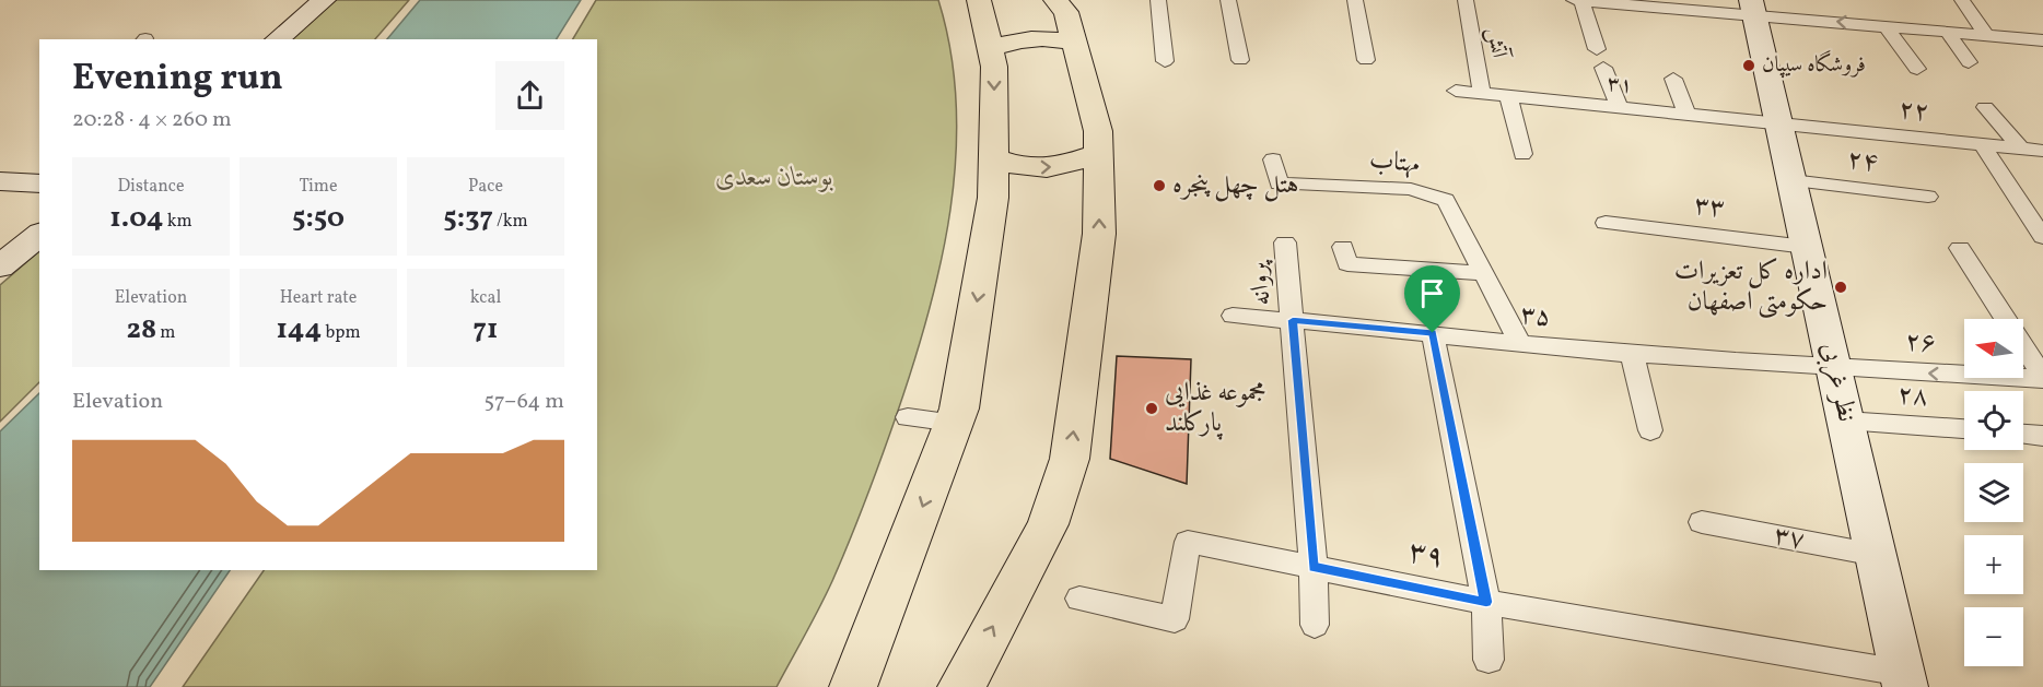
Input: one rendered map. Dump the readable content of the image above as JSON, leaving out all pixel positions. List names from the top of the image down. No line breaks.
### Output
{"streets":{"main road":["نظر غربی"],"street":["آتش","۳۱","۲۲","۲۴","مهتاب","۳۳","پروانه","۳۵","۲۶","۲۸","۳۷","۳۹"]},"crossings":[["آتش","۳۱"],["۳۱","۲۲"],["۳۱","نظر غربی"],["۲۲","نظر غربی"],["۲۴","نظر غربی"],["مهتاب","۳۵"],["۳۳","نظر غربی"],["پروانه","۳۵"],["پروانه","۳۹"],["۳۵","۲۶"],["۳۵","نظر غربی"],["۲۶","نظر غربی"],["نظر غربی","۲۸"],["نظر غربی","۳۷"],["نظر غربی","۳۹"]],"one_way":["۲۶"],"parks":["بوستان سعدی"],"places":["فروشگاه سیپان","هتل چهل پنجره","اداره کل تعزیرات حکومتی اصفهان","مجموعه غذایی پارکلند"],"north":"left","page":{"heading":["Evening run","20:28 · 4 × 260 m"],"stats":[["Distance","1.04 km"],["Time","5:50"],["Pace","5:37 /km"],["Elevation","28 m"],["Heart rate","144 bpm"],["kcal","71"]],"map_buttons":["+","−"],"chart":["Elevation","57–64 m"]}}
